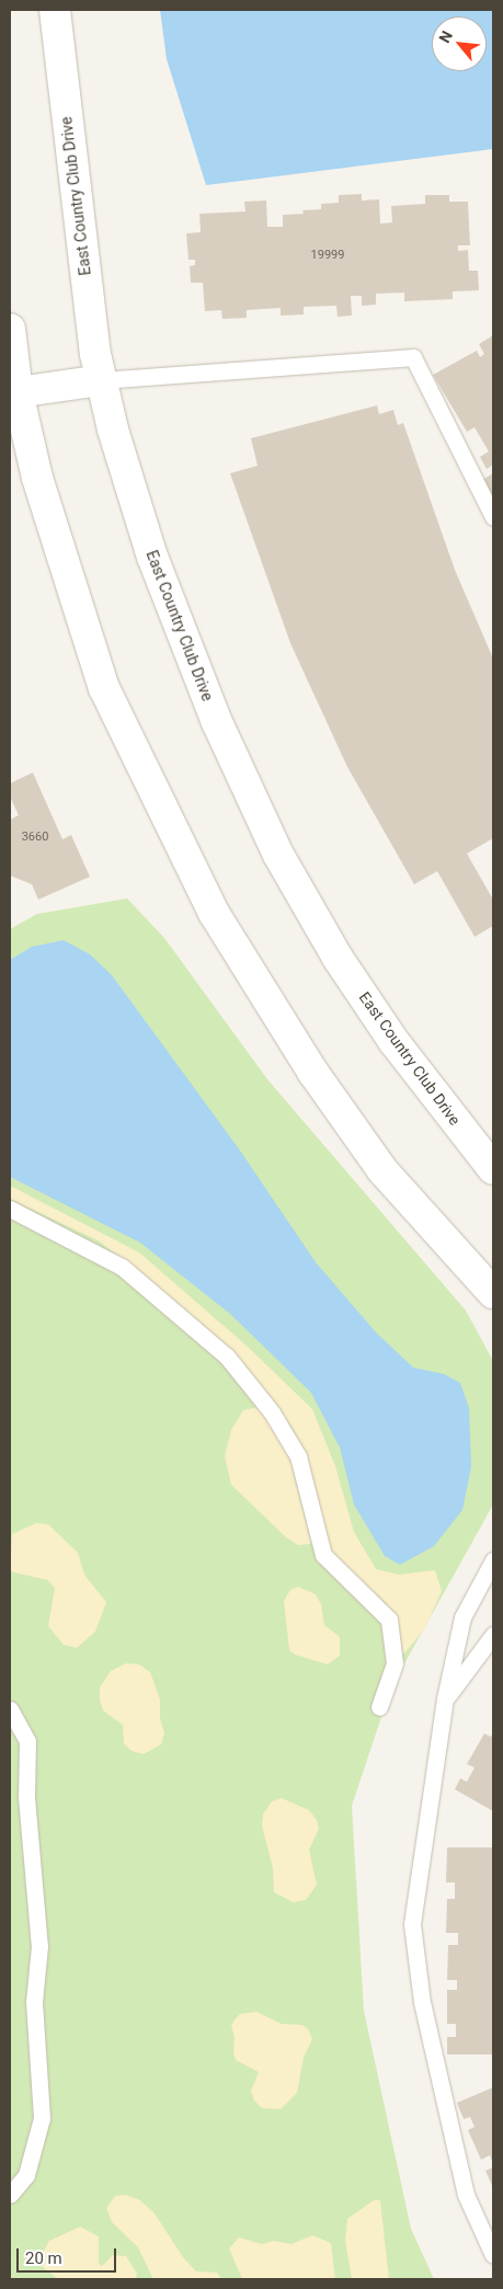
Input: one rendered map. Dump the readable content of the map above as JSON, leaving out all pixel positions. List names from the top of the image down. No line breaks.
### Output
{"streets":{"street":["East Country Club Drive"]},"house_numbers":["19999","3660"],"scale_bar":"20 m","north":"top left"}
